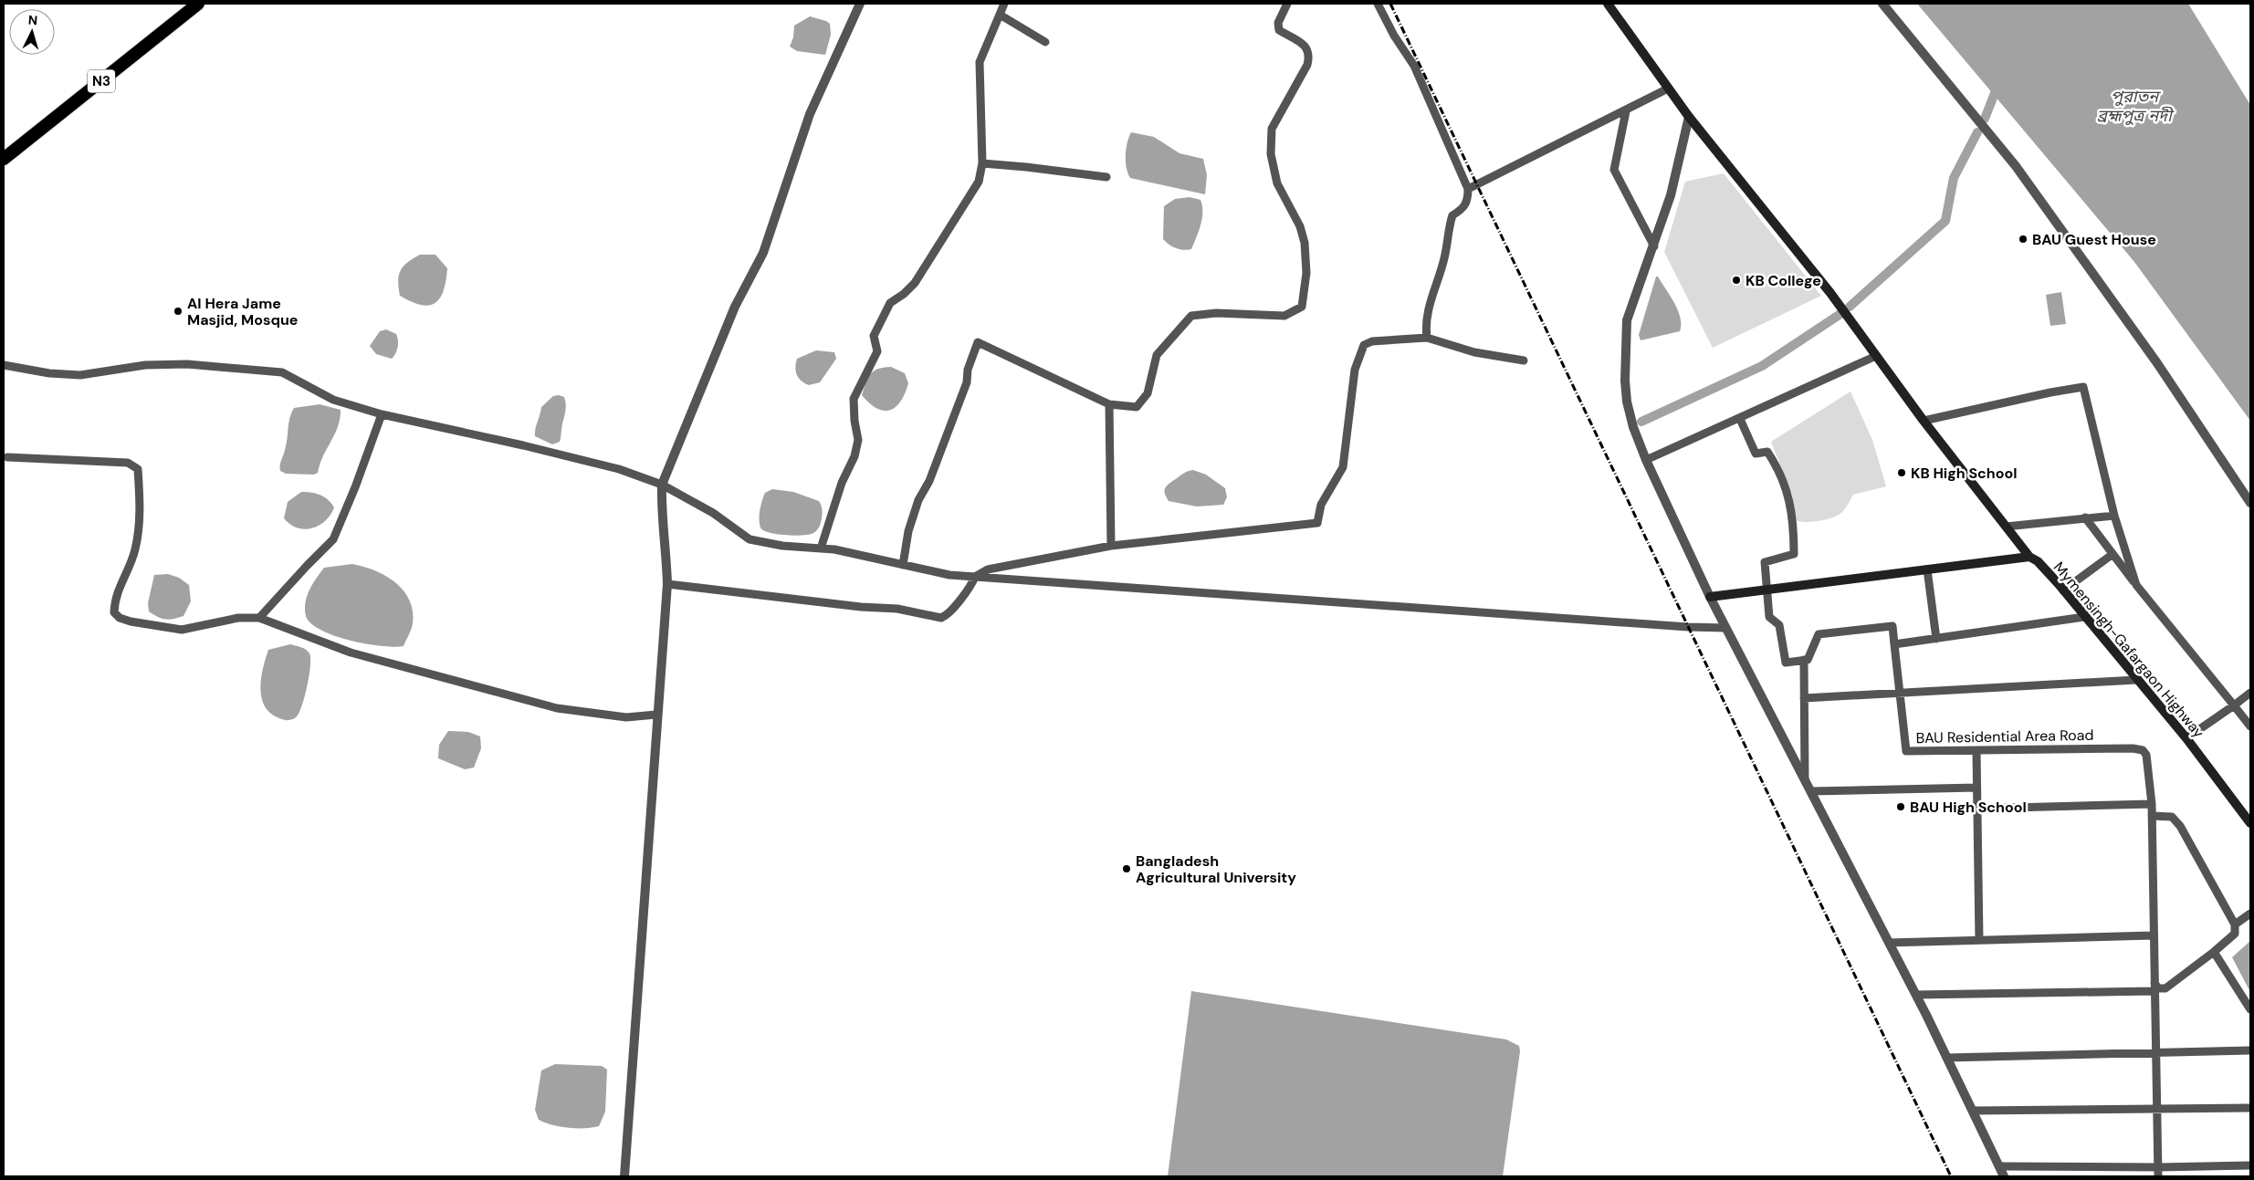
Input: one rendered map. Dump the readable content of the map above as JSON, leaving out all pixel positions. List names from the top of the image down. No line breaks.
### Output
{"streets":{"highway":["N3"],"main road":["Mymensingh-Gafargaon Highway"],"street":["BAU Residential Area Road"]},"water":["পুরাতন ব্রহ্মপুত্র নদী"],"places":["BAU Guest House","KB College","Al Hera Jame Masjid, Mosque","KB High School","BAU High School","Bangladesh Agricultural University"],"north":"top"}
